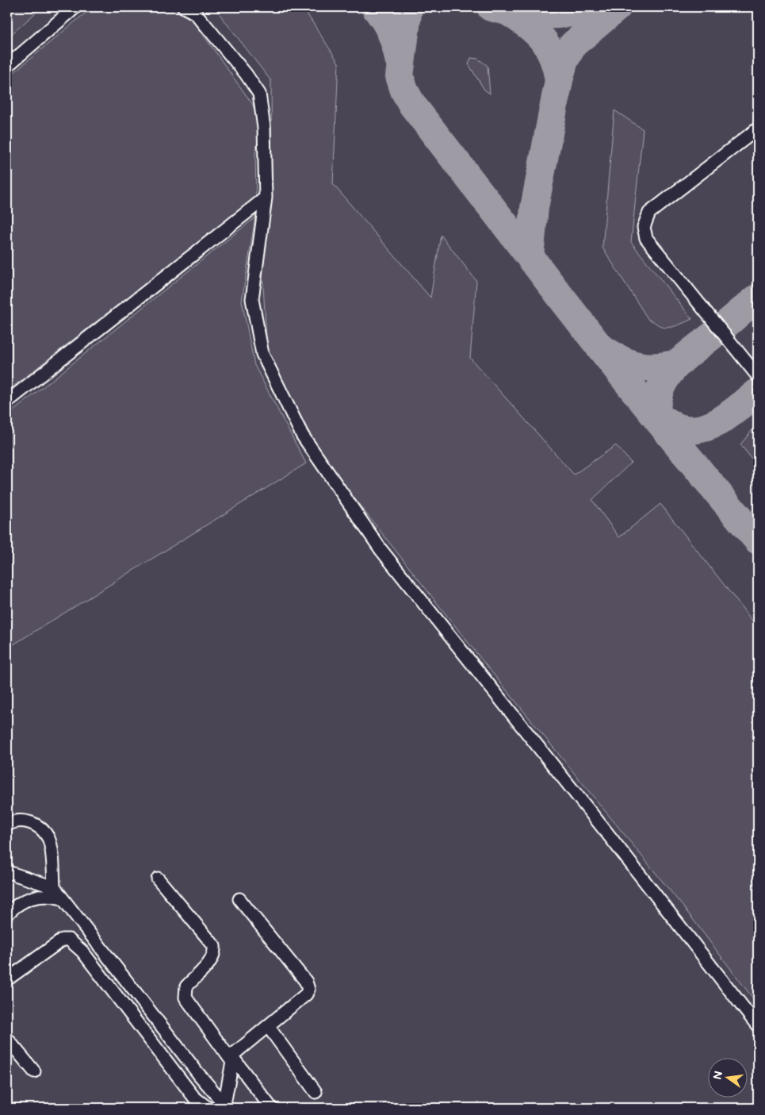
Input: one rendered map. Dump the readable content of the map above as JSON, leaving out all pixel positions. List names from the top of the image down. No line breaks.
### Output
{"north":"left"}
